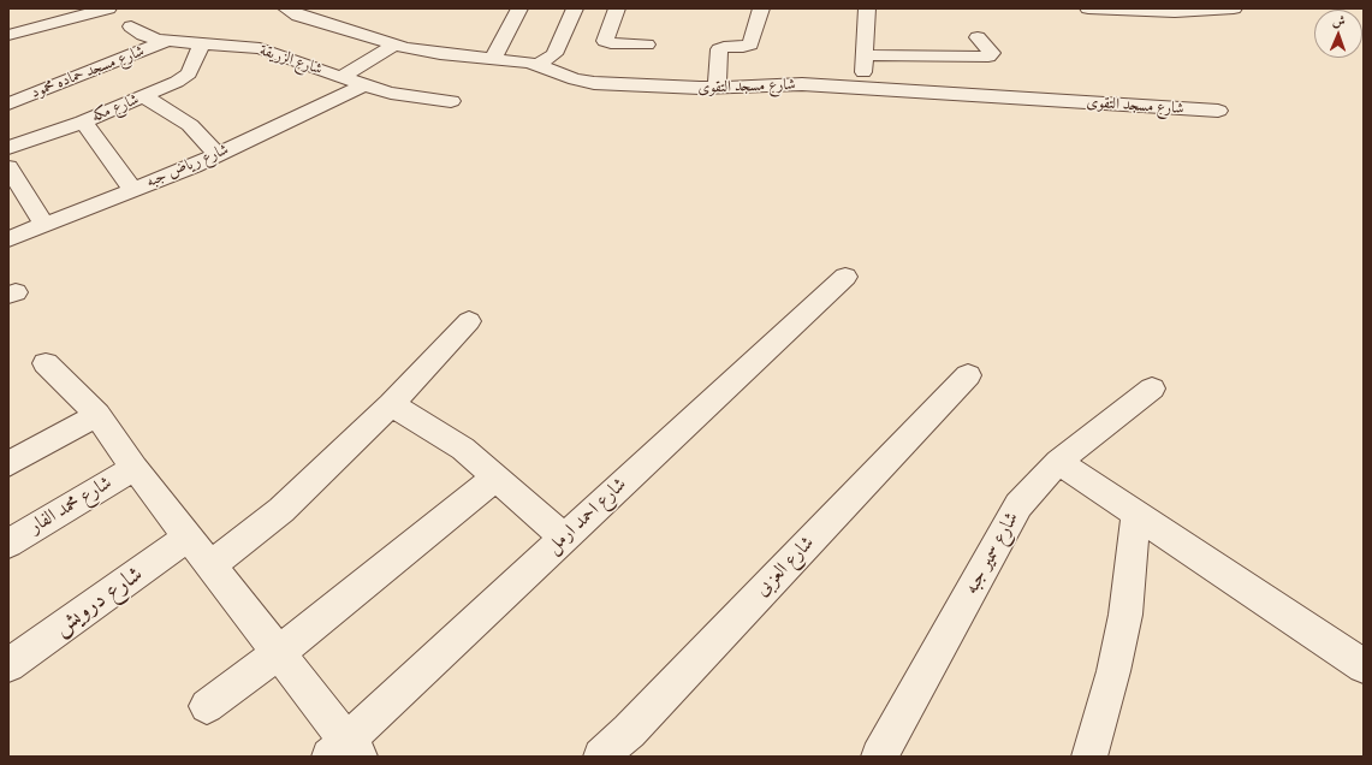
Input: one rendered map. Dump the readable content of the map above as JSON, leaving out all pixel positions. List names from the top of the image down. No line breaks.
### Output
{"streets":{"street":["شارع الزريقة","شارع مسجد حماده محمود","شارع مسجد التقوى","شارع مكه","شارع رياض جبه","شارع محمد الفار","شارع احمد ارمل","شارع سمير جبه","شارع العزبى","شارع درويش"]},"crossings":[["شارع الزريقة","شارع مسجد حماده محمود"],["شارع الزريقة","شارع مكه"],["شارع الزريقة","شارع رياض جبه"]],"north":"top"}
